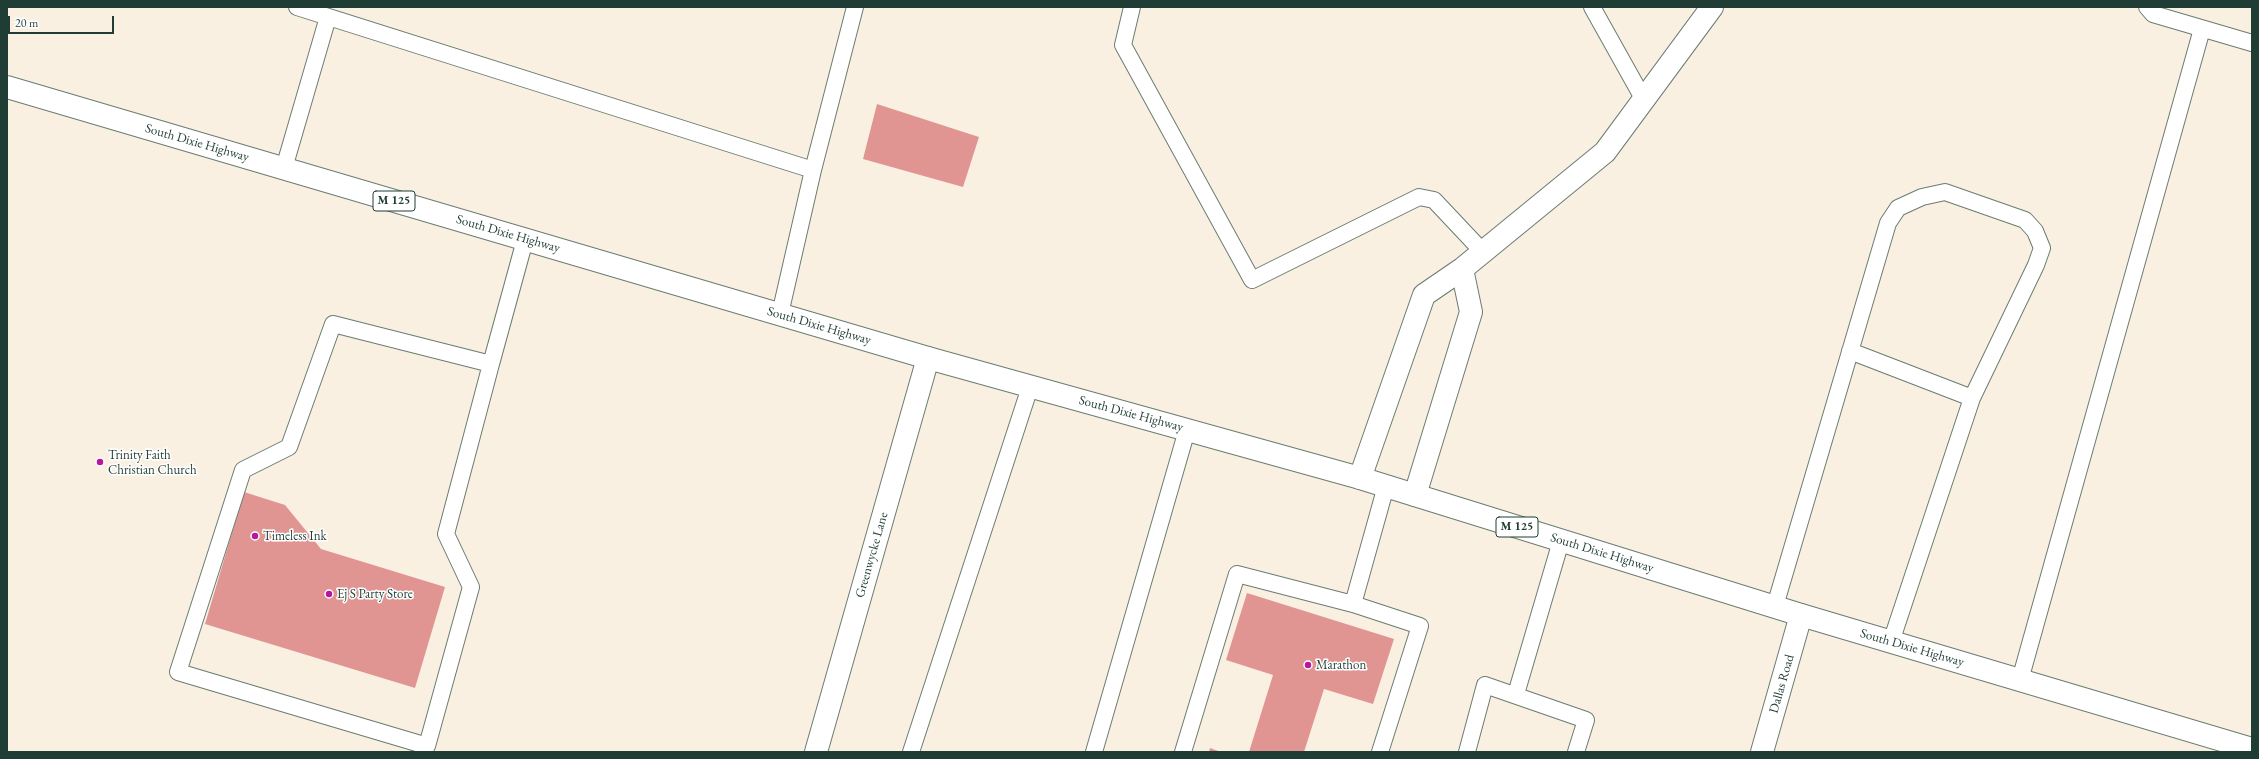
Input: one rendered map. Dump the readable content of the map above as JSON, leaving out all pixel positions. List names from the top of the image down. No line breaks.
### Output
{"streets":{"main road":["South Dixie Highway","M 125","Greenwycke Lane","Dallas Road"]},"crossings":[["South Dixie Highway","Greenwycke Lane"],["South Dixie Highway","Dallas Road"]],"places":["Trinity Faith Christian Church","Timeless Ink","Ej S Party Store","Marathon"],"scale_bar":"20 m"}
